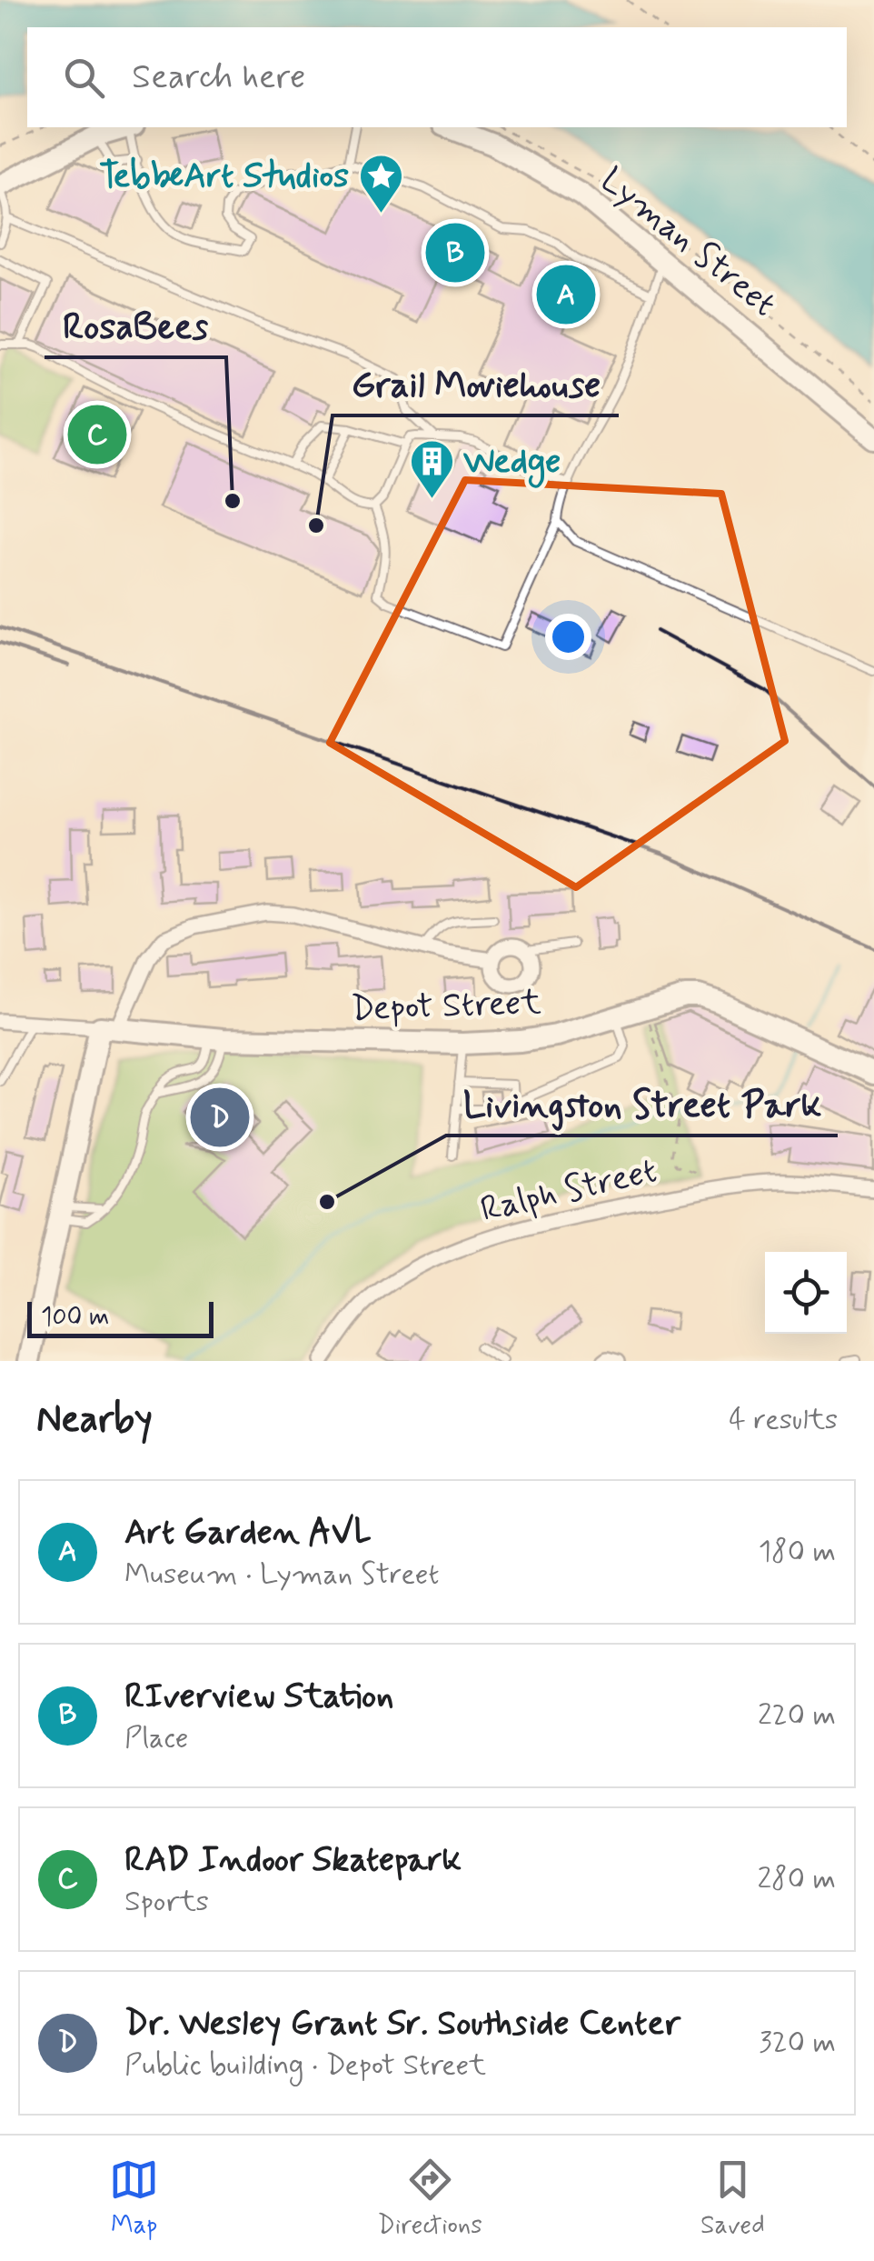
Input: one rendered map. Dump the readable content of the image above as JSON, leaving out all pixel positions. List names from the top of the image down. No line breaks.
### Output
{"streets":{"street":["Lyman Street","Depot Street","Ralph Street"]},"places":{"place":["TebbeArt Studios"],"building":["Wedge"],"other":["RosaBees","Grail Moviehouse","Livingston Street Park"]},"scale_bar":"100 m","page":{"search":"Search here","pins":["B","A","C","D"],"scale":"100 m","heading":["Nearby","4 results"],"list":[{"mark":"A","name":"Art Garden AVL","note":"Museum · Lyman Street","value":"180 m"},{"mark":"B","name":"RIverview Station","note":"Place","value":"220 m"},{"mark":"C","name":"RAD Indoor Skatepark","note":"Sports","value":"280 m"},{"mark":"D","name":"Dr. Wesley Grant Sr. Southside Center","note":"Public building · Depot Street","value":"320 m"}],"nav":["Map","Directions","Saved"]}}
